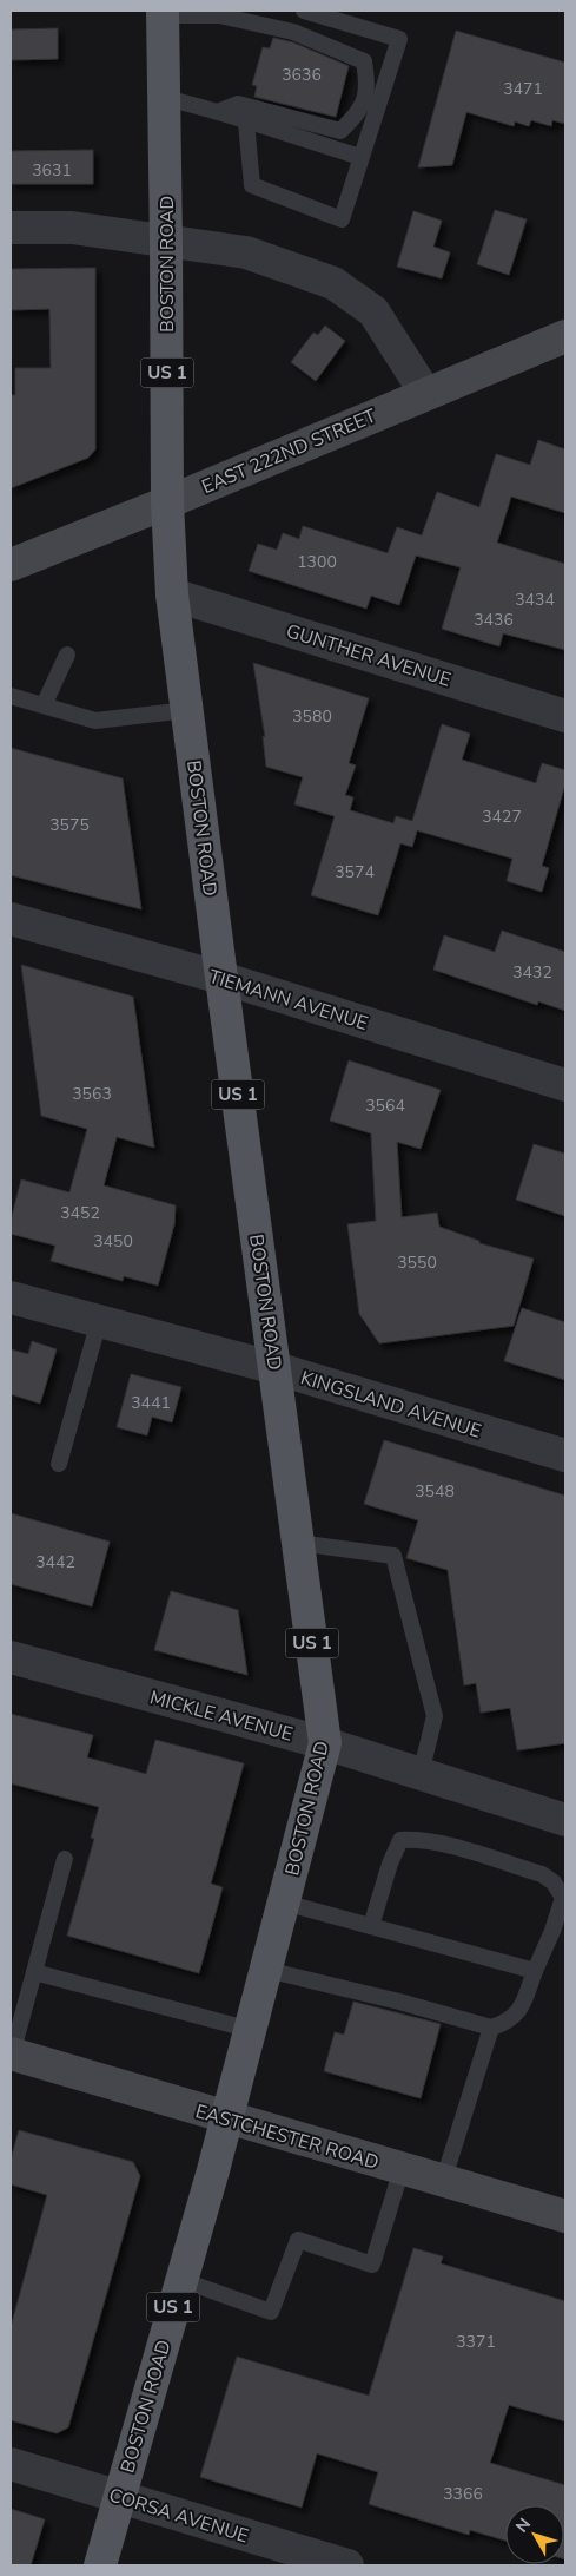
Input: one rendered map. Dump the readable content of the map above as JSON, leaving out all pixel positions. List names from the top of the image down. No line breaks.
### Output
{"streets":{"main road":["BOSTON ROAD","US 1"],"street":["EAST 222ND STREET","GUNTHER AVENUE","TIEMANN AVENUE","KINGSLAND AVENUE","MICKLE AVENUE","EASTCHESTER ROAD","CORSA AVENUE"]},"crossings":[["BOSTON ROAD","EAST 222ND STREET"],["BOSTON ROAD","GUNTHER AVENUE"],["BOSTON ROAD","TIEMANN AVENUE"],["BOSTON ROAD","KINGSLAND AVENUE"],["BOSTON ROAD","MICKLE AVENUE"],["BOSTON ROAD","EASTCHESTER ROAD"],["BOSTON ROAD","CORSA AVENUE"]],"house_numbers":["3636","3471","3631","1300","3434","3436","3580","3427","3575","3574","3432","3563","3564","3452","3450","3550","3441","3548","3442","3371","3366"],"north":"top left"}
